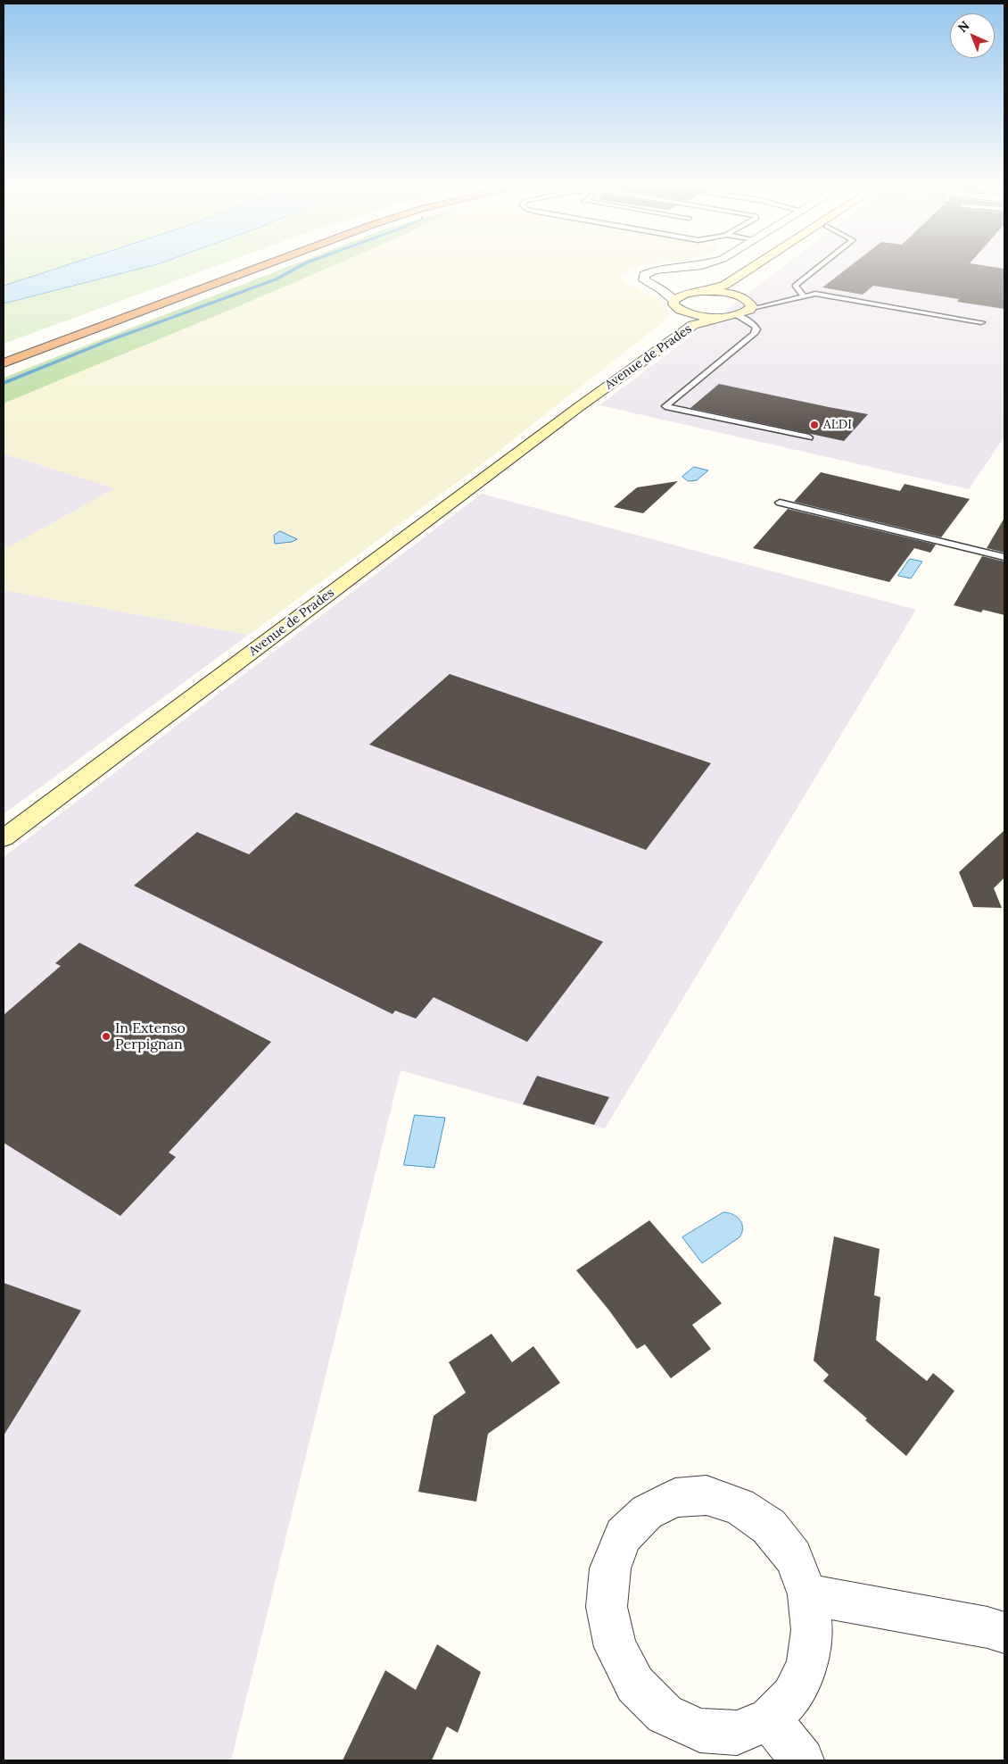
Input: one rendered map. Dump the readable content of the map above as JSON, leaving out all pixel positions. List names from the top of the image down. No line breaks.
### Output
{"streets":{"main road":["Avenue de Prades"]},"places":["ALDI","In Extenso Perpignan"],"north":"top left"}
